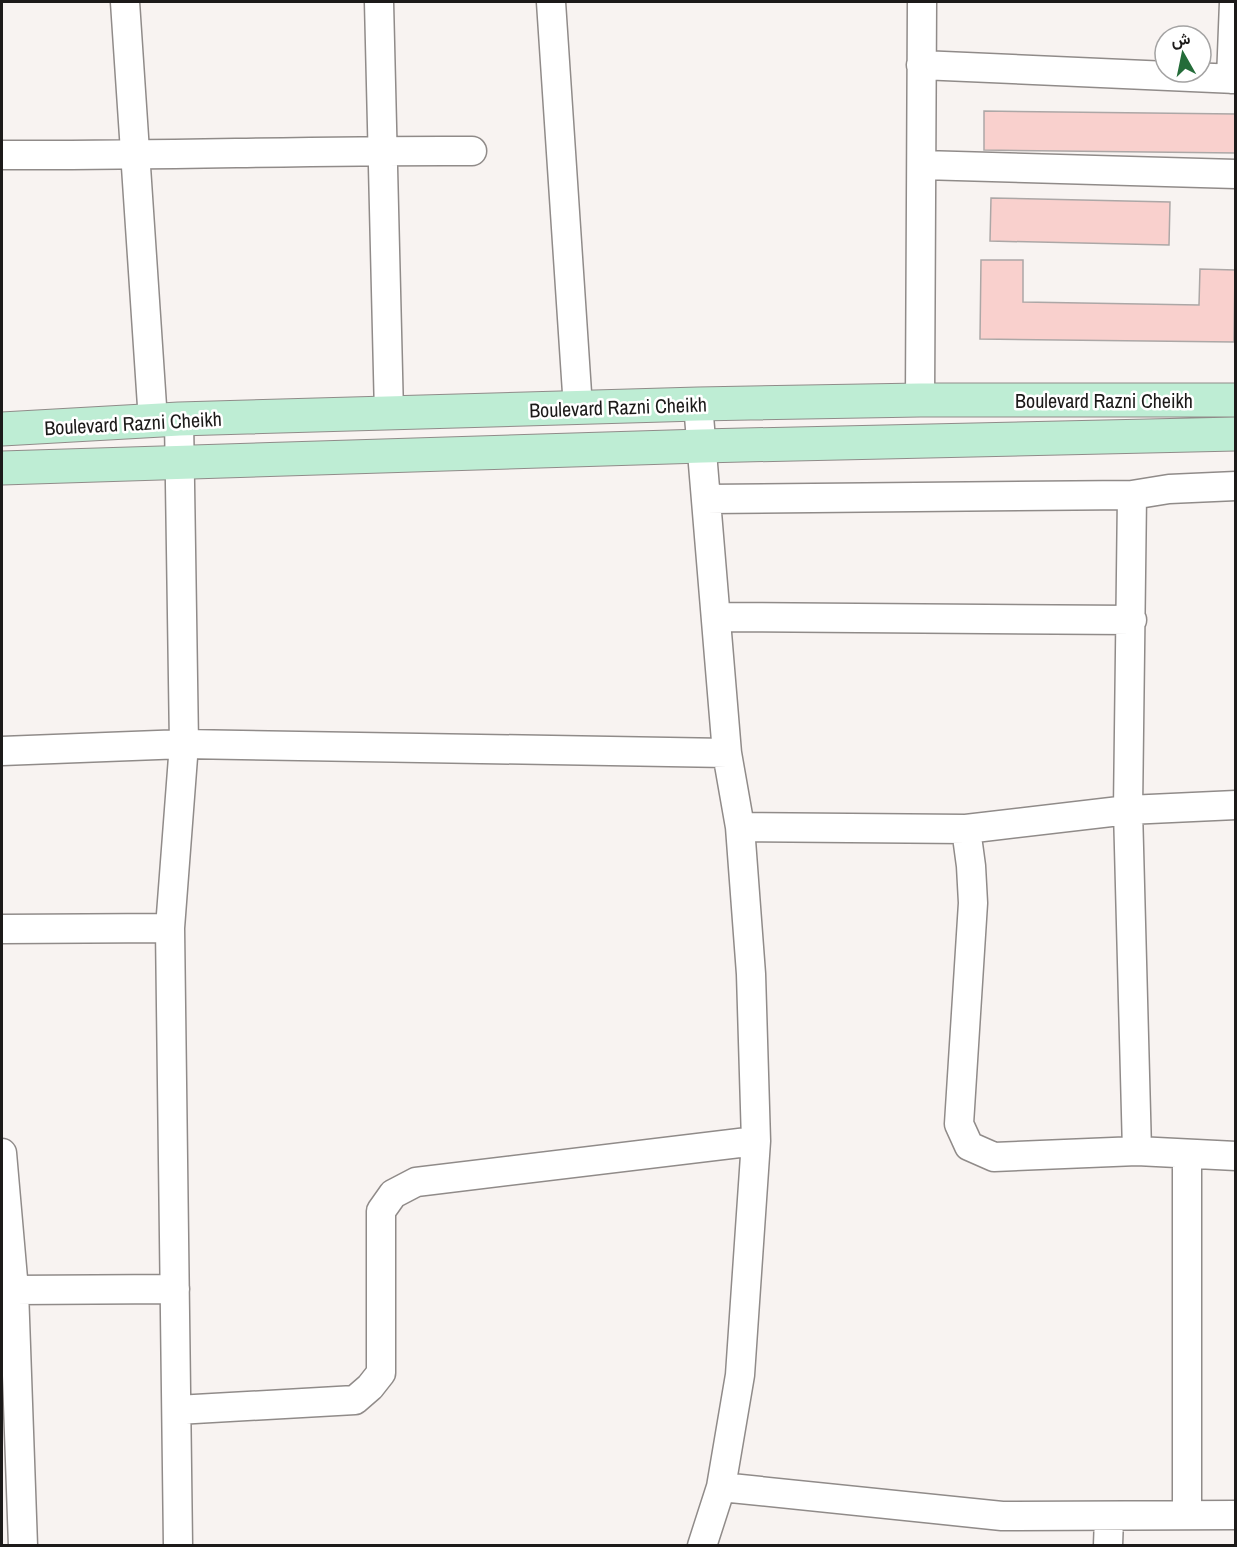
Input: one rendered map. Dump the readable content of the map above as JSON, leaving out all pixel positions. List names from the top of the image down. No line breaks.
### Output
{"streets":{"main road":["Boulevard Razni Cheikh"]},"north":"top"}
